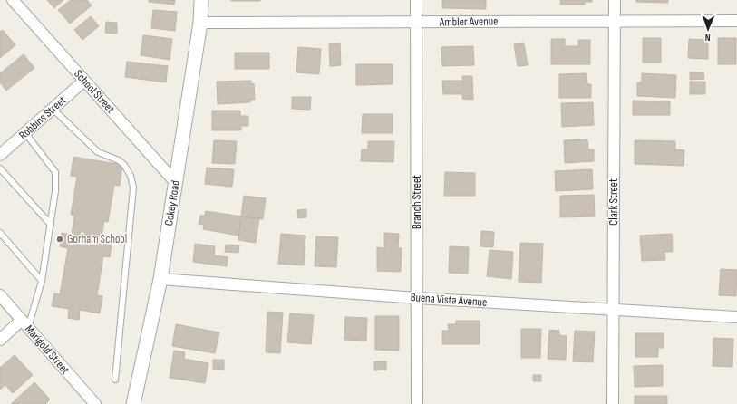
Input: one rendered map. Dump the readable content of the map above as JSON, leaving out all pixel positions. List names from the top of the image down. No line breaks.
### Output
{"streets":{"street":["Ambler Avenue","School Street","Robbins Street","Branch Street","Clark Street","Cokey Road","Buena Vista Avenue","Marigold Street"]},"crossings":[["Ambler Avenue","Branch Street"],["Ambler Avenue","Clark Street"],["Ambler Avenue","Cokey Road"],["School Street","Robbins Street"],["School Street","Cokey Road"],["Branch Street","Buena Vista Avenue"],["Clark Street","Buena Vista Avenue"],["Cokey Road","Buena Vista Avenue"]],"places":["Gorham School"],"north":"bottom"}
